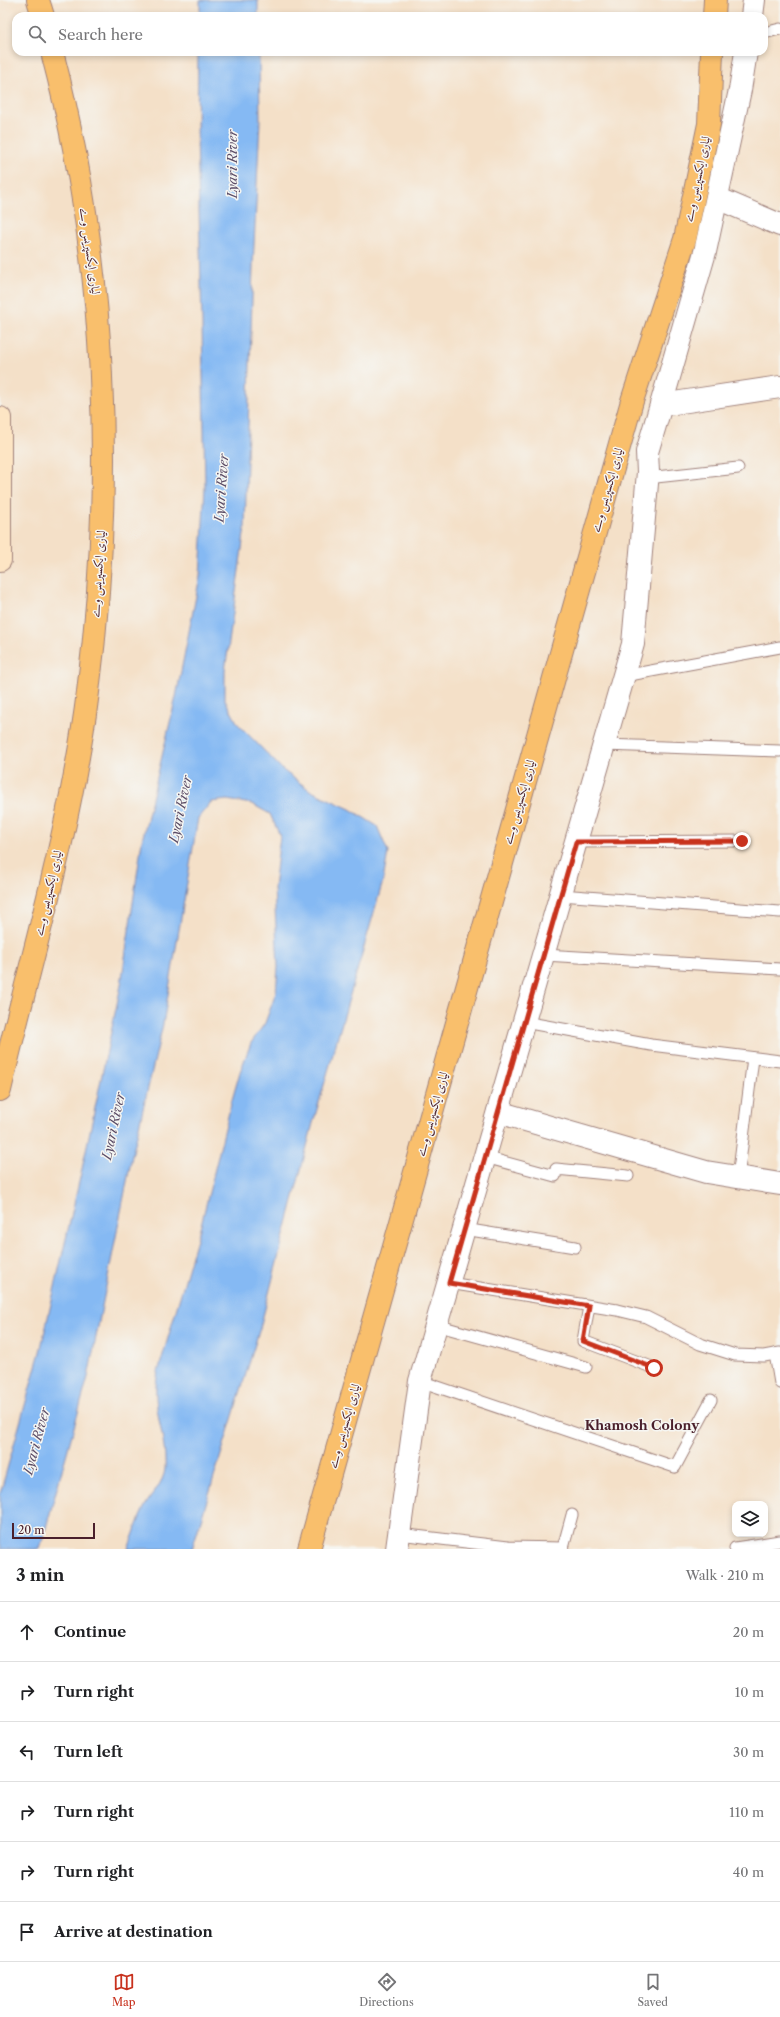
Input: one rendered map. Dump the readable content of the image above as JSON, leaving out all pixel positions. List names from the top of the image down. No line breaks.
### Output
{"streets":{"highway":["لیاری ایکسپریس وے"]},"districts":["Khamosh Colony"],"water":["Lyari River"],"scale_bar":"20 m","page":{"search":"Search here","scale":"20 m","heading":["3 min","Walk · 210 m"],"list":[["Continue","20 m"],["Turn right","10 m"],["Turn left","30 m"],["Turn right","110 m"],["Turn right","40 m"],"Arrive at destination"],"nav":["Map","Directions","Saved"]}}
